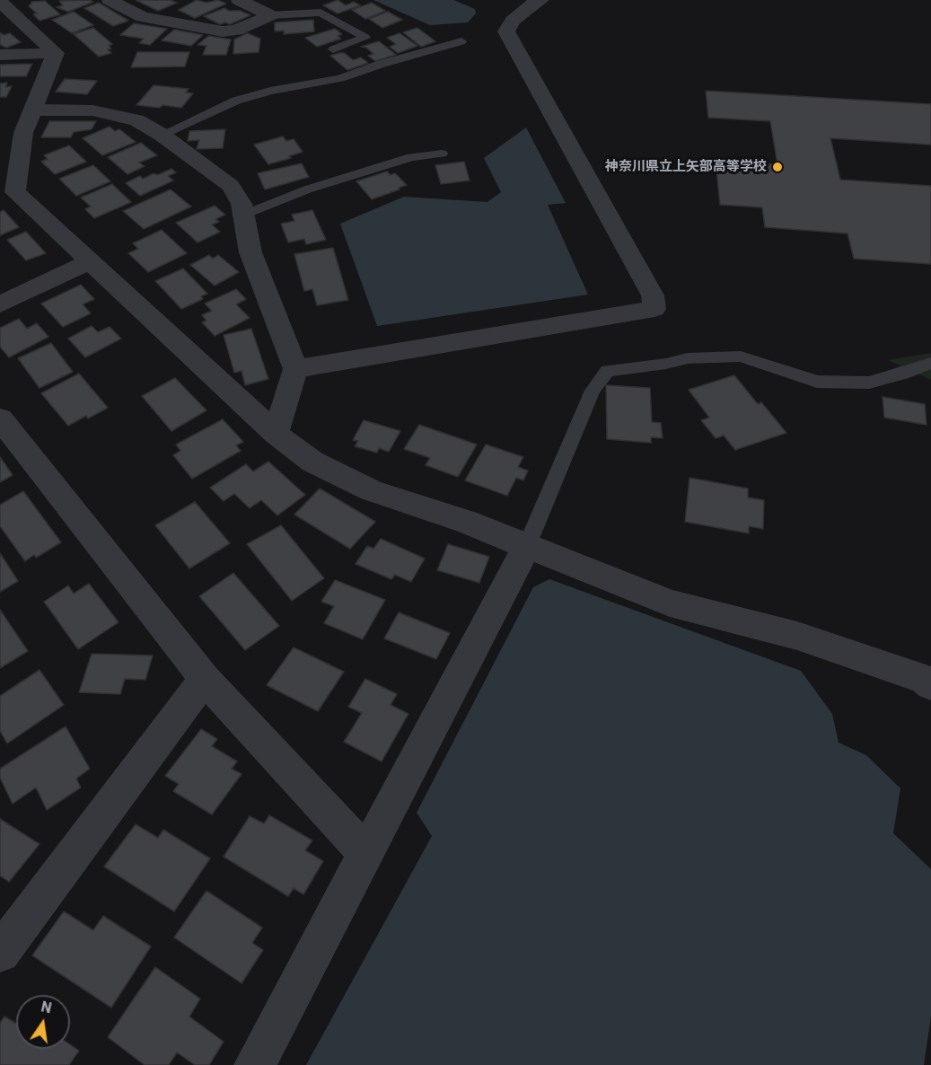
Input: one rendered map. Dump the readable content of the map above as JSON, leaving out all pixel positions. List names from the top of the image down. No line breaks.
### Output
{"places":["神奈川県立上矢部高等学校"],"north":"top"}
